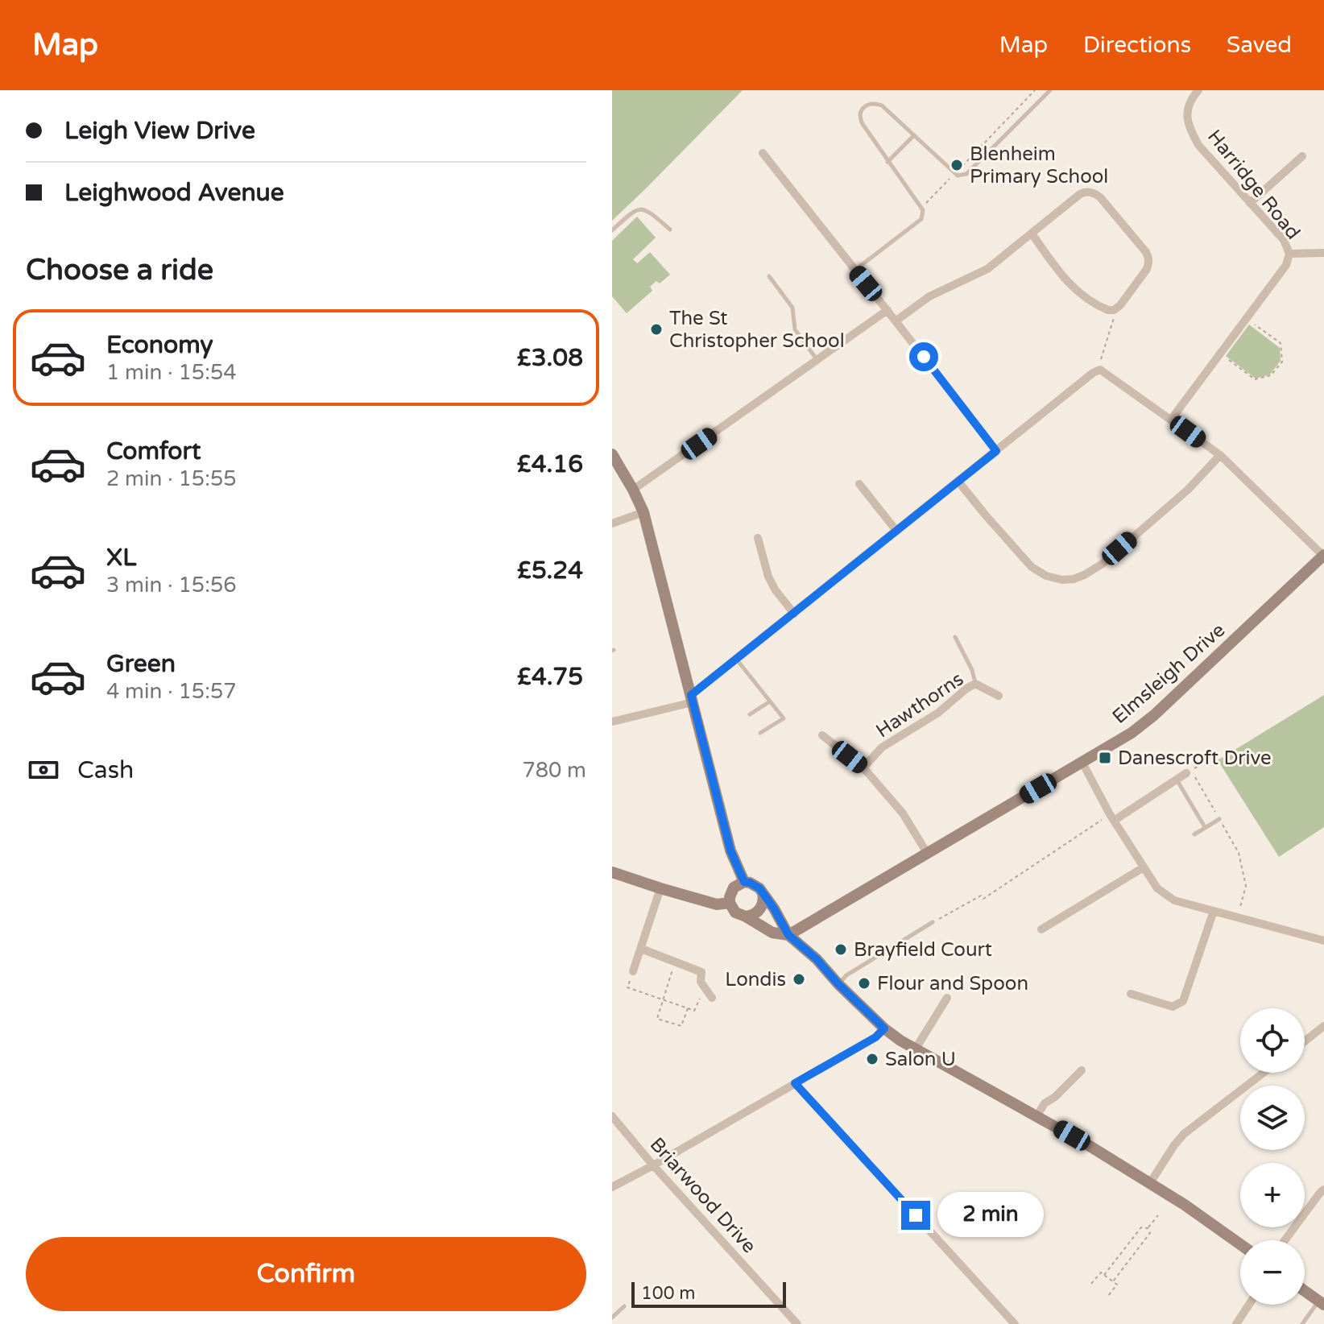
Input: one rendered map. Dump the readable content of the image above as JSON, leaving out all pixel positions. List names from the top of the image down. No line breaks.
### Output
{"streets":{"street":["Harridge Road","Elmsleigh Drive","Hawthorns","Briarwood Drive"]},"places":{"other":["Blenheim Primary School","The St Christopher School","Brayfield Court","Londis","Flour and Spoon","Salon U"],"transit":["Danescroft Drive"]},"scale_bar":"100 m","page":{"header":"Map","nav":["Map","Directions","Saved"],"banner":["Leigh View Drive","Leighwood Avenue"],"heading":"Choose a ride","list":[{"name":"Economy","note":"1 min · 15:54","value":"£3.08"},{"name":"Comfort","note":"2 min · 15:55","value":"£4.16"},{"name":"XL","note":"3 min · 15:56","value":"£5.24"},{"name":"Green","note":"4 min · 15:57","value":"£4.75"}],"pay":["Cash","780 m"],"map_buttons":["+","−"],"bubble":"2 min","buttons":"Confirm","scale":"100 m"}}
